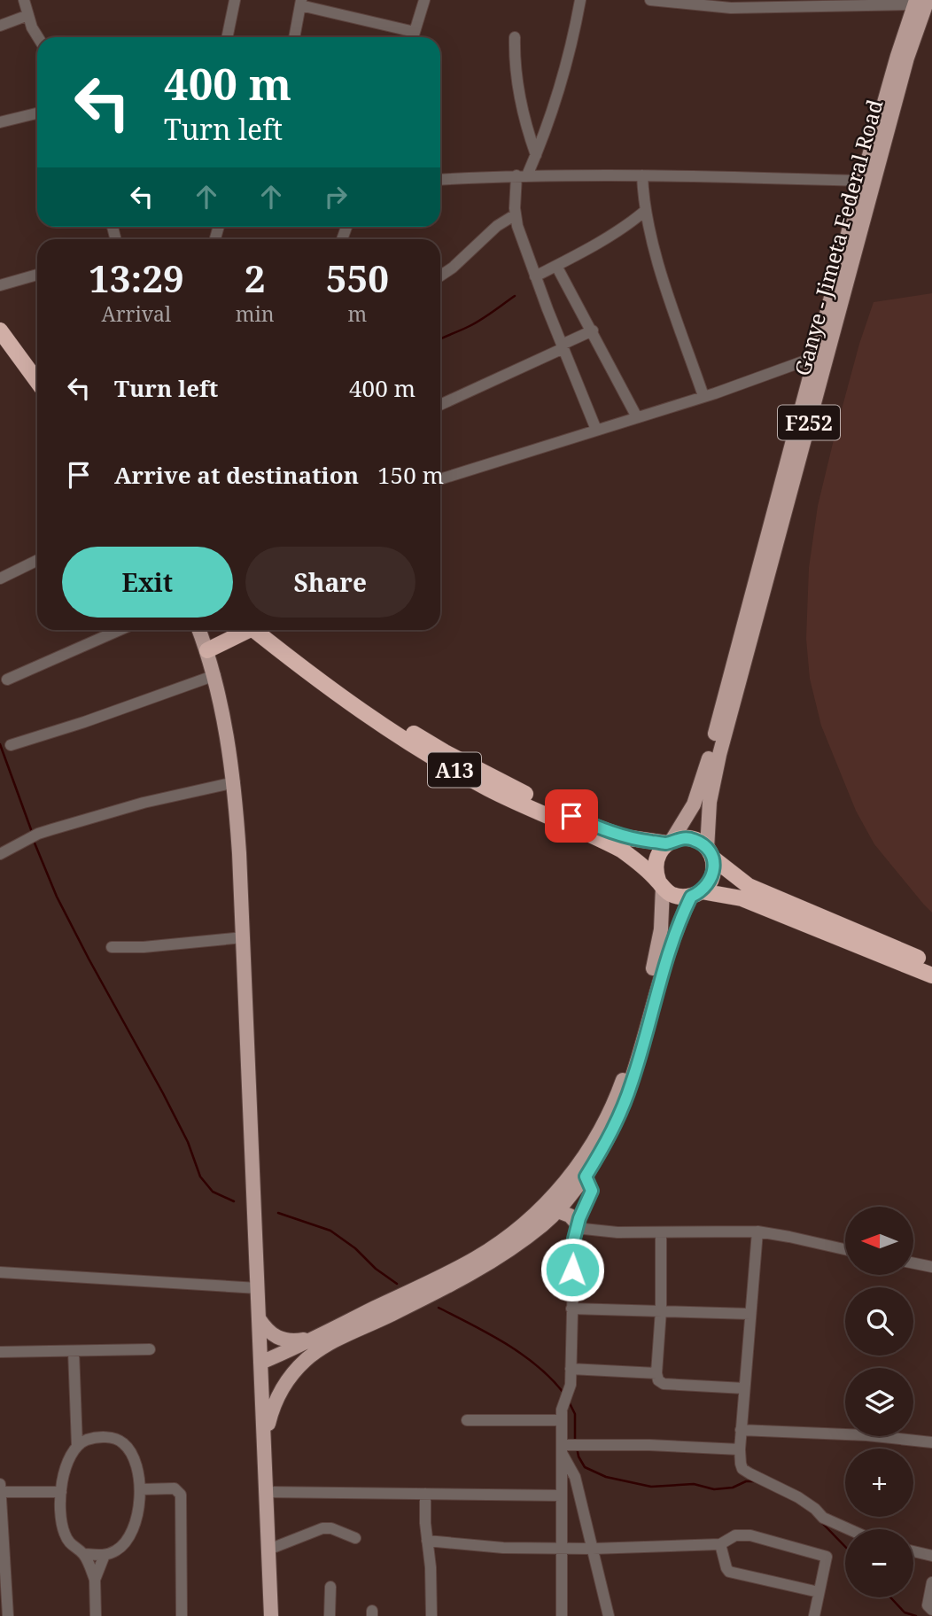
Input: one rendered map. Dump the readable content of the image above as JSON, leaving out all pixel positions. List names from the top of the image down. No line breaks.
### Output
{"streets":{"highway":["A13"],"main road":["Ganye - Jimeta Federal Road","F252"]},"crossings":[["Ganye - Jimeta Federal Road","A13"]],"north":"left","page":{"turn":["400 m","Turn left"],"eta":["13:29","Arrival","2","min","550","m"],"list":[{"name":"Turn left","value":"400 m"},{"name":"Arrive at destination","value":"150 m"}],"buttons":["Exit","Share"],"map_buttons":["+","−"]}}
